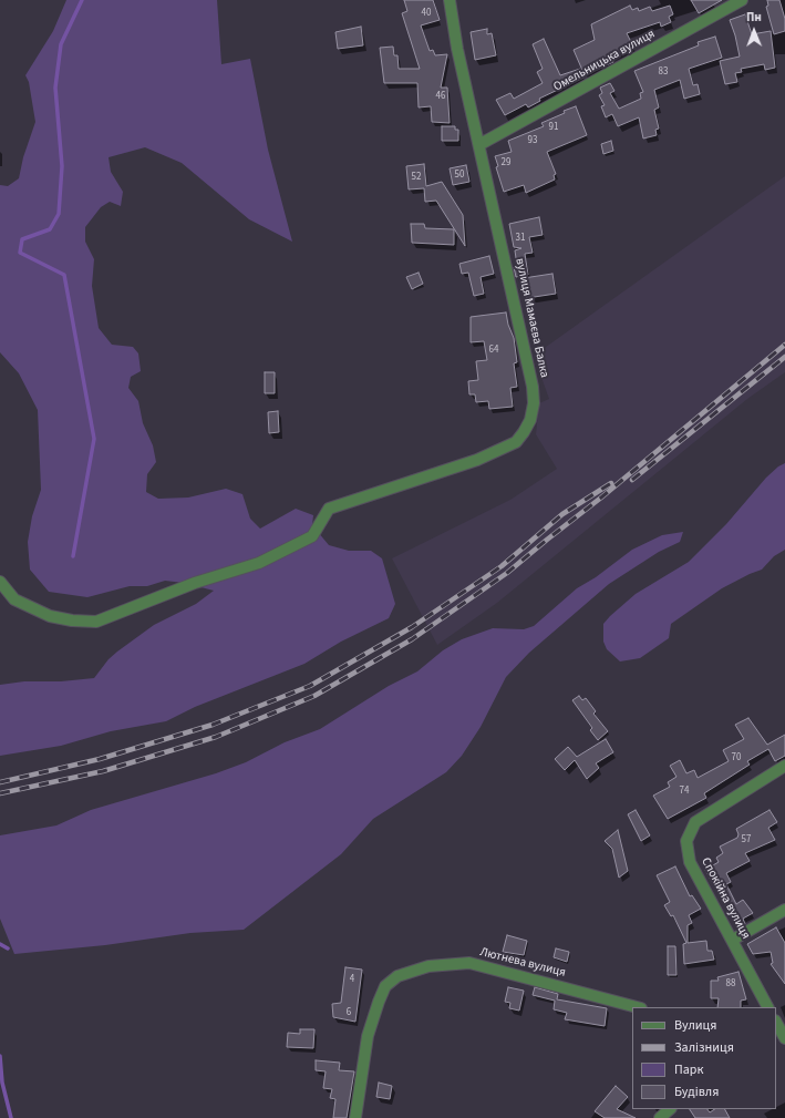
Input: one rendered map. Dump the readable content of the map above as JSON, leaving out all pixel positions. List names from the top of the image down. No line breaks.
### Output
{"streets":{"street":["Омельницька вулиця","вулиця Мамаєва Балка","Спокійна вулиця","Лютнева вулиця"]},"crossings":[["Омельницька вулиця","вулиця Мамаєва Балка"]],"house_numbers":["40","83","46","91","93","29","50","52","31","64","70","74","57","4","88","6"],"legend":["Вулиця","Залізниця","Парк","Будівля"],"north":"top"}
